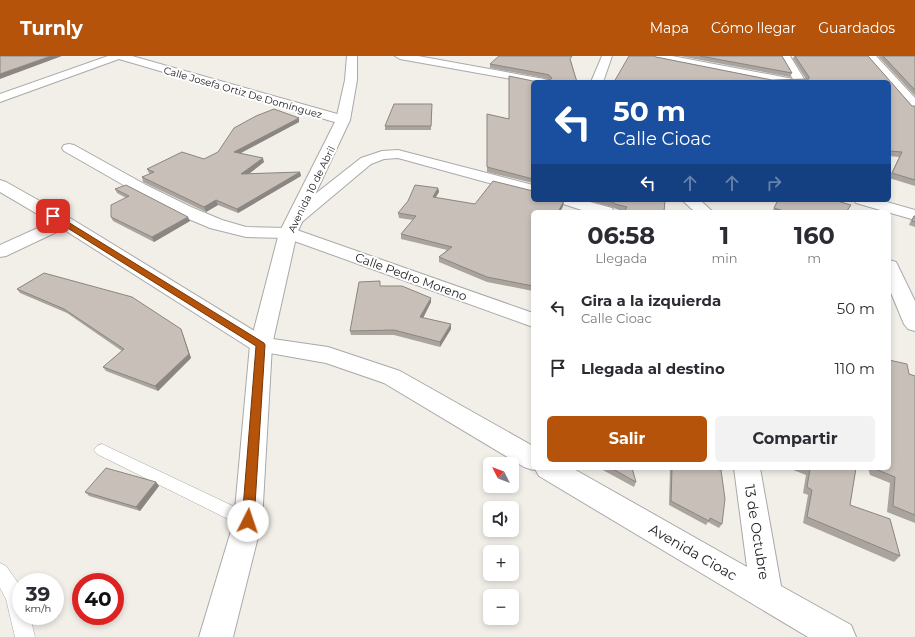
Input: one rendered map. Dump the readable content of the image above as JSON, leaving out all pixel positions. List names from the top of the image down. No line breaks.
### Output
{"streets":{"street":["Calle Josefa Ortiz De Domínguez","Avenida 10 de Abril","Calle Pedro Moreno","13 de Octubre","Avenida Cioac"]},"crossings":[["Calle Josefa Ortiz De Domínguez","Avenida 10 de Abril"],["Avenida 10 de Abril","Calle Pedro Moreno"],["13 de Octubre","Avenida Cioac"]],"north":"top left","page":{"header":"Turnly","nav":["Mapa","Cómo llegar","Guardados"],"turn":["50 m","Calle Cioac"],"eta":["06:58","Llegada","1","min","160","m"],"list":[{"name":"Gira a la izquierda","note":"Calle Cioac","value":"50 m"},{"name":"Llegada al destino","value":"110 m"}],"buttons":["Salir","Compartir"],"map_buttons":["+","−"],"speed":"39 km/h","limit":"40"}}
